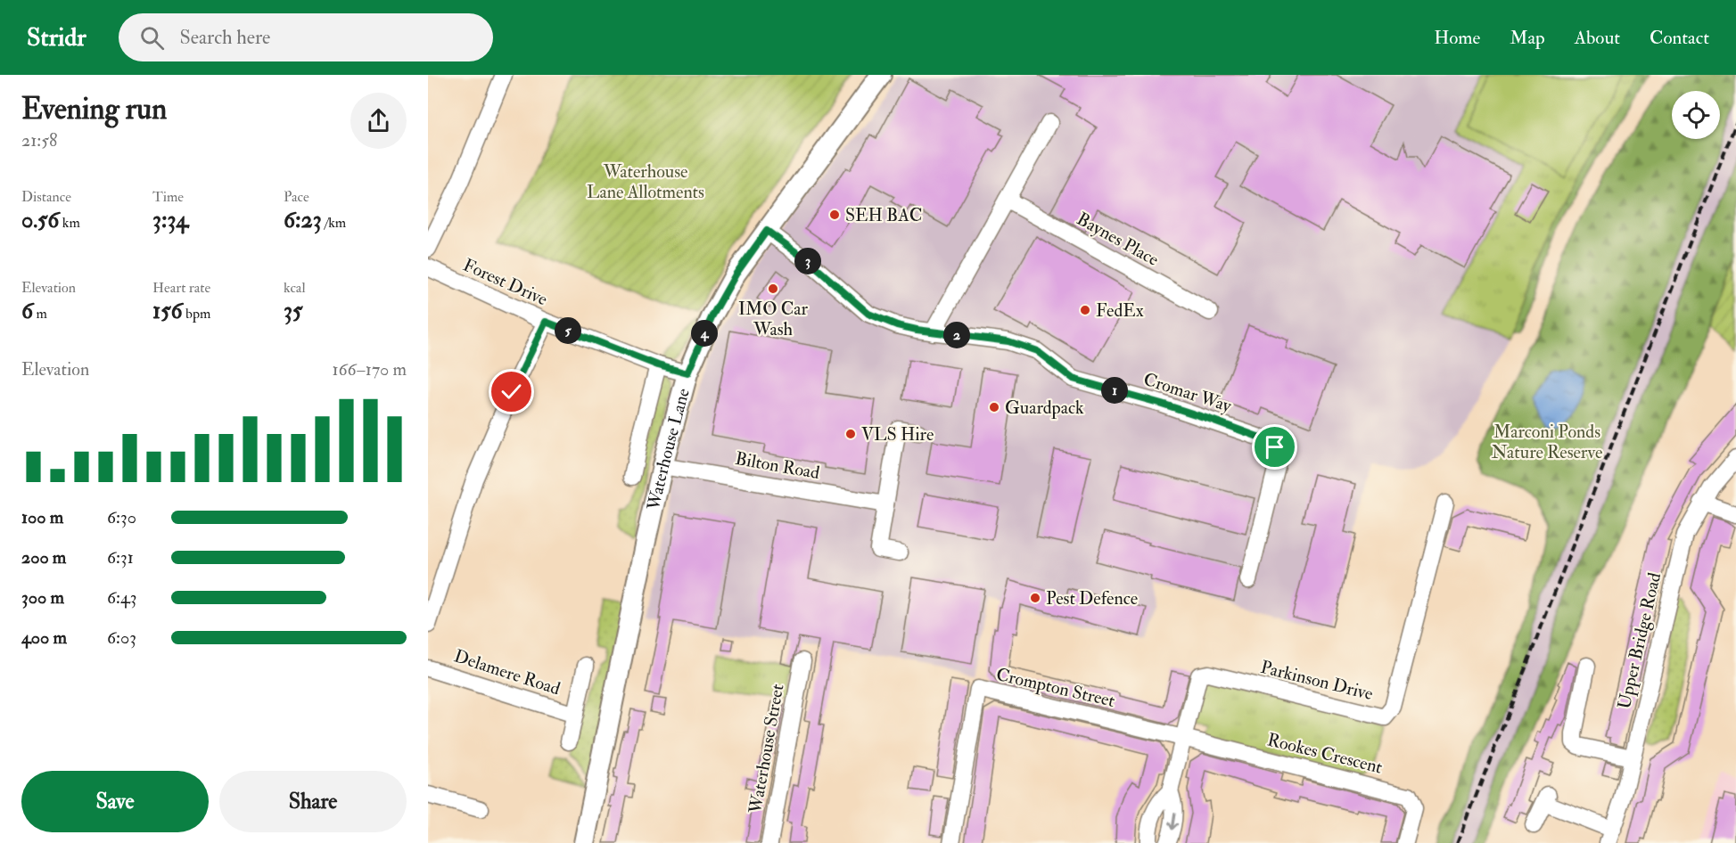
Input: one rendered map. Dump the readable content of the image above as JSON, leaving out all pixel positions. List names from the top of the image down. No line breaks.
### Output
{"streets":{"main road":["Waterhouse Lane"],"street":["Baynes Place","Forest Drive","Cromar Way","Bilton Road","Upper Bridge Road","Delamere Road","Parkinson Drive","Crompton Street","Waterhouse Street","Rookes Crescent"]},"crossings":[["Forest Drive","Waterhouse Lane"],["Cromar Way","Waterhouse Lane"],["Waterhouse Lane","Bilton Road"],["Parkinson Drive","Crompton Street"],["Parkinson Drive","Rookes Crescent"],["Crompton Street","Rookes Crescent"]],"parks":["Waterhouse Lane Allotments","Marconi Ponds Nature Reserve"],"places":["SEH BAC","IMO Car Wash","FedEx","Guardpack","VLS Hire","Pest Defence"],"page":{"header":"Stridr","search":"Search here","nav":["Home","Map","About","Contact"],"heading":["Evening run","21:58"],"stats":[["Distance","0.56 km"],["Time","3:34"],["Pace","6:23 /km"],["Elevation","6 m"],["Heart rate","156 bpm"],["kcal","35"]],"pins":["3","5","4","2","1"],"chart":["Elevation","166–170 m"],"list":[{"name":"100 m","note":"6:30"},{"name":"200 m","note":"6:31"},{"name":"300 m","note":"6:43"},{"name":"400 m","note":"6:03"}],"buttons":["Save","Share"]}}
